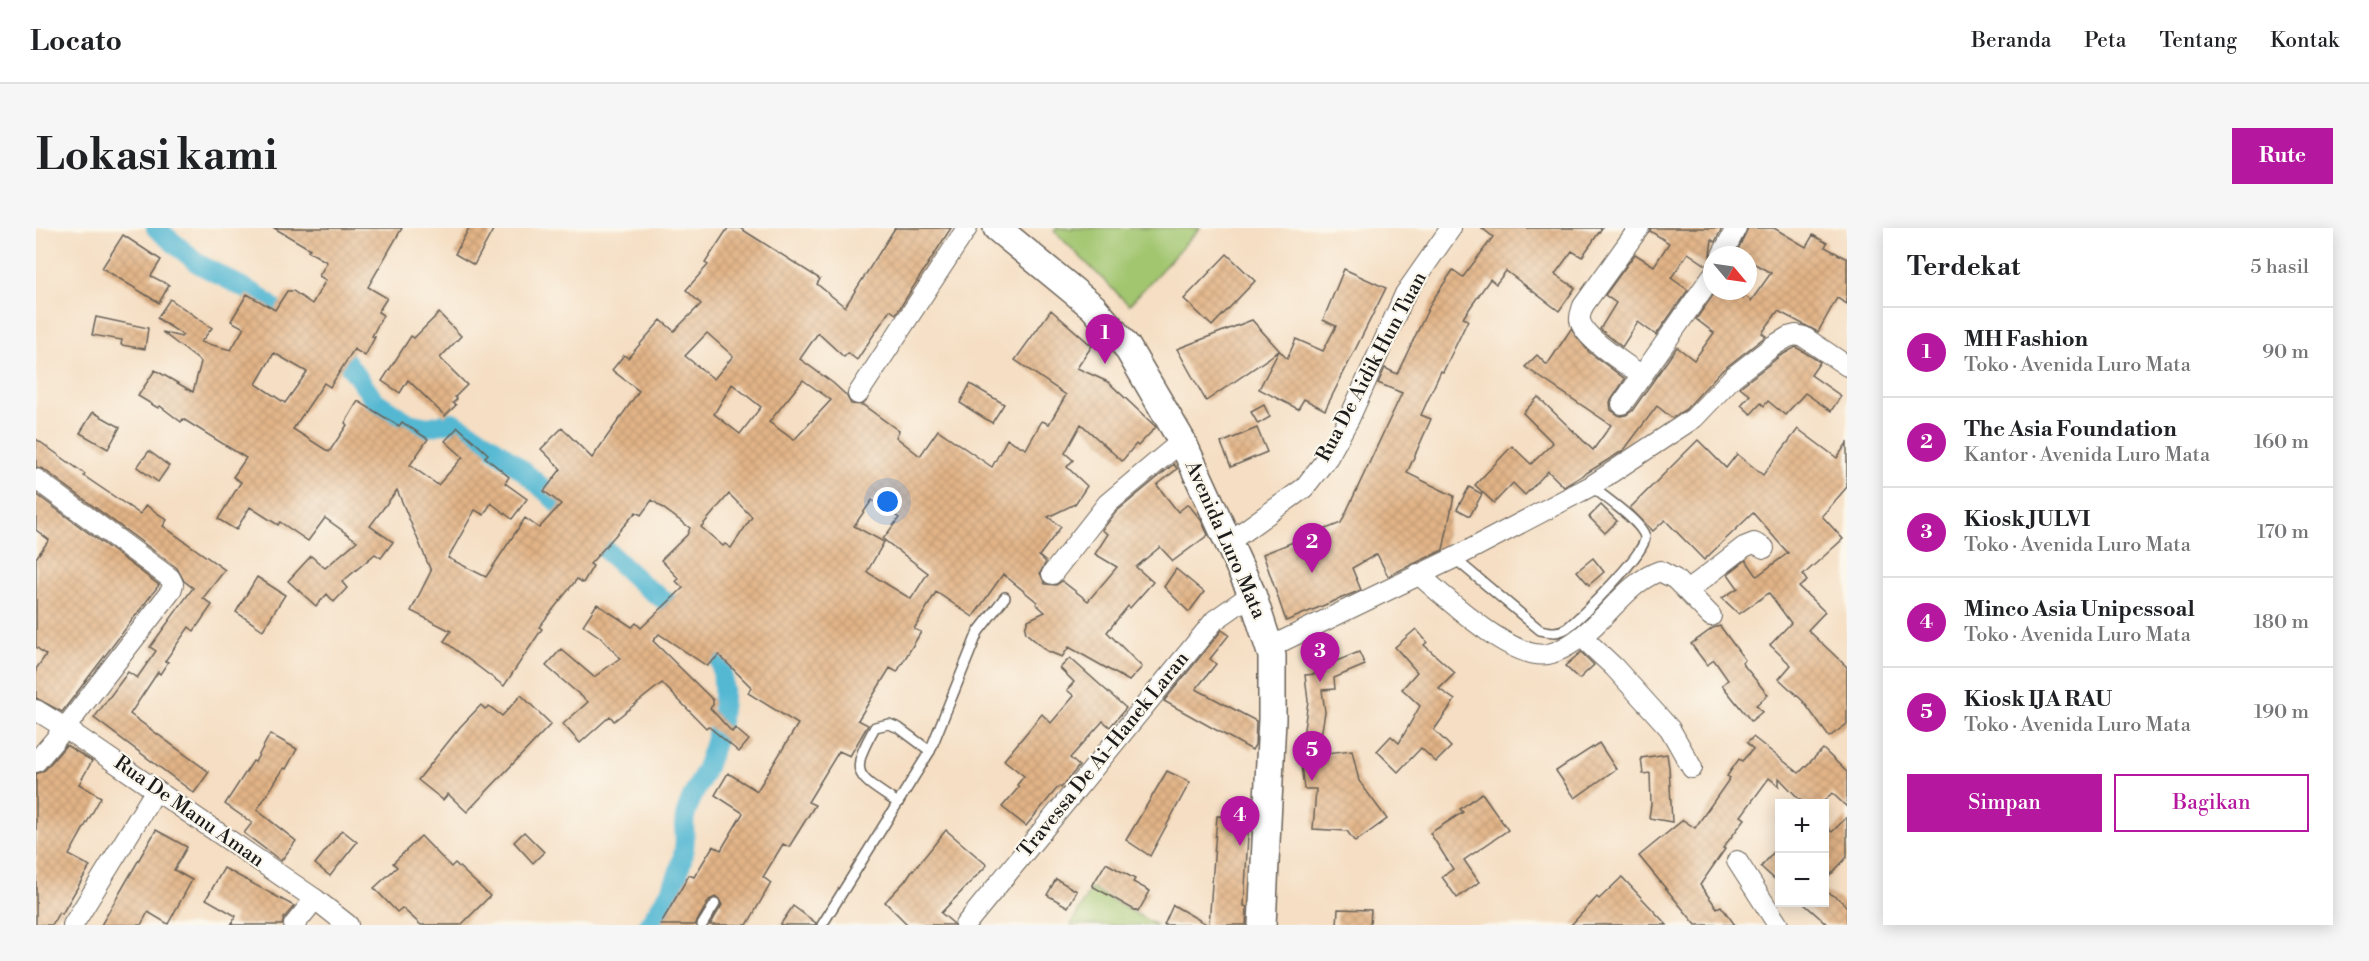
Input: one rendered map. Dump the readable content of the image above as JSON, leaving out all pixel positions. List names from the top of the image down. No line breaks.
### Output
{"streets":{"main road":["Avenida Luro Mata"],"street":["Rua De Aidik Hun Tuan","Travessa De Ai-Hanek Laran","Rua De Manu Aman"]},"crossings":[["Rua De Aidik Hun Tuan","Avenida Luro Mata"],["Avenida Luro Mata","Travessa De Ai-Hanek Laran"]],"north":"bottom right","page":{"header":"Locato","nav":["Beranda","Peta","Tentang","Kontak"],"buttons":["Rute",["Simpan","Bagikan"]],"title":"Lokasi kami","heading":["Terdekat","5 hasil"],"list":[{"mark":"1","name":"MH Fashion","note":"Toko · Avenida Luro Mata","value":"90 m"},{"mark":"2","name":"The Asia Foundation","note":"Kantor · Avenida Luro Mata","value":"160 m"},{"mark":"3","name":"Kiosk JULVI","note":"Toko · Avenida Luro Mata","value":"170 m"},{"mark":"4","name":"Minco Asia Unipessoal","note":"Toko · Avenida Luro Mata","value":"180 m"},{"mark":"5","name":"Kiosk IJA RAU","note":"Toko · Avenida Luro Mata","value":"190 m"}],"pins":["1","2","3","5","4"],"map_buttons":["+","−"]}}
